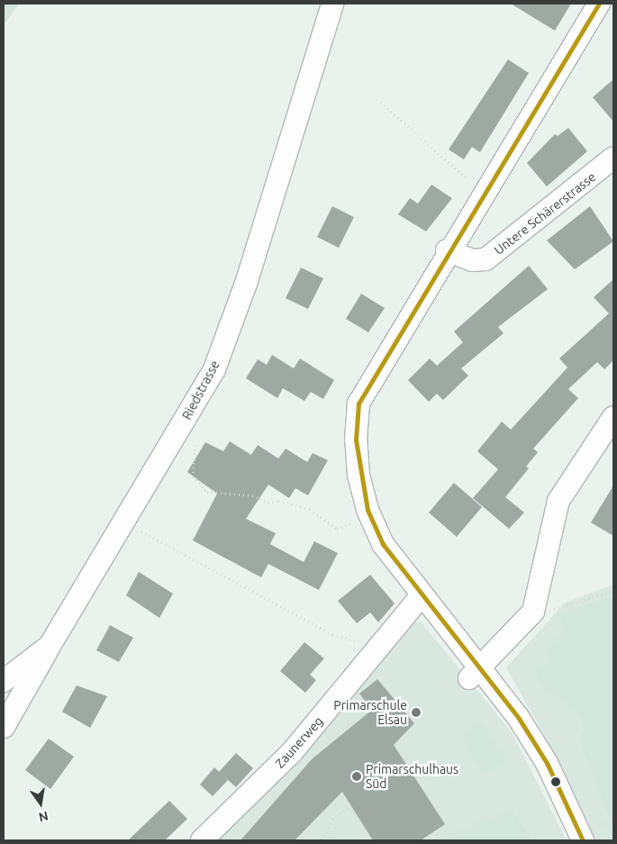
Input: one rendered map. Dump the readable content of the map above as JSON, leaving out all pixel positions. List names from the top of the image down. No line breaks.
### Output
{"streets":{"street":["Untere Schärerstrasse","Riedstrasse","Zaunerweg"]},"places":["Primarschule Elsau","Primarschulhaus Süd"],"north":"bottom"}
